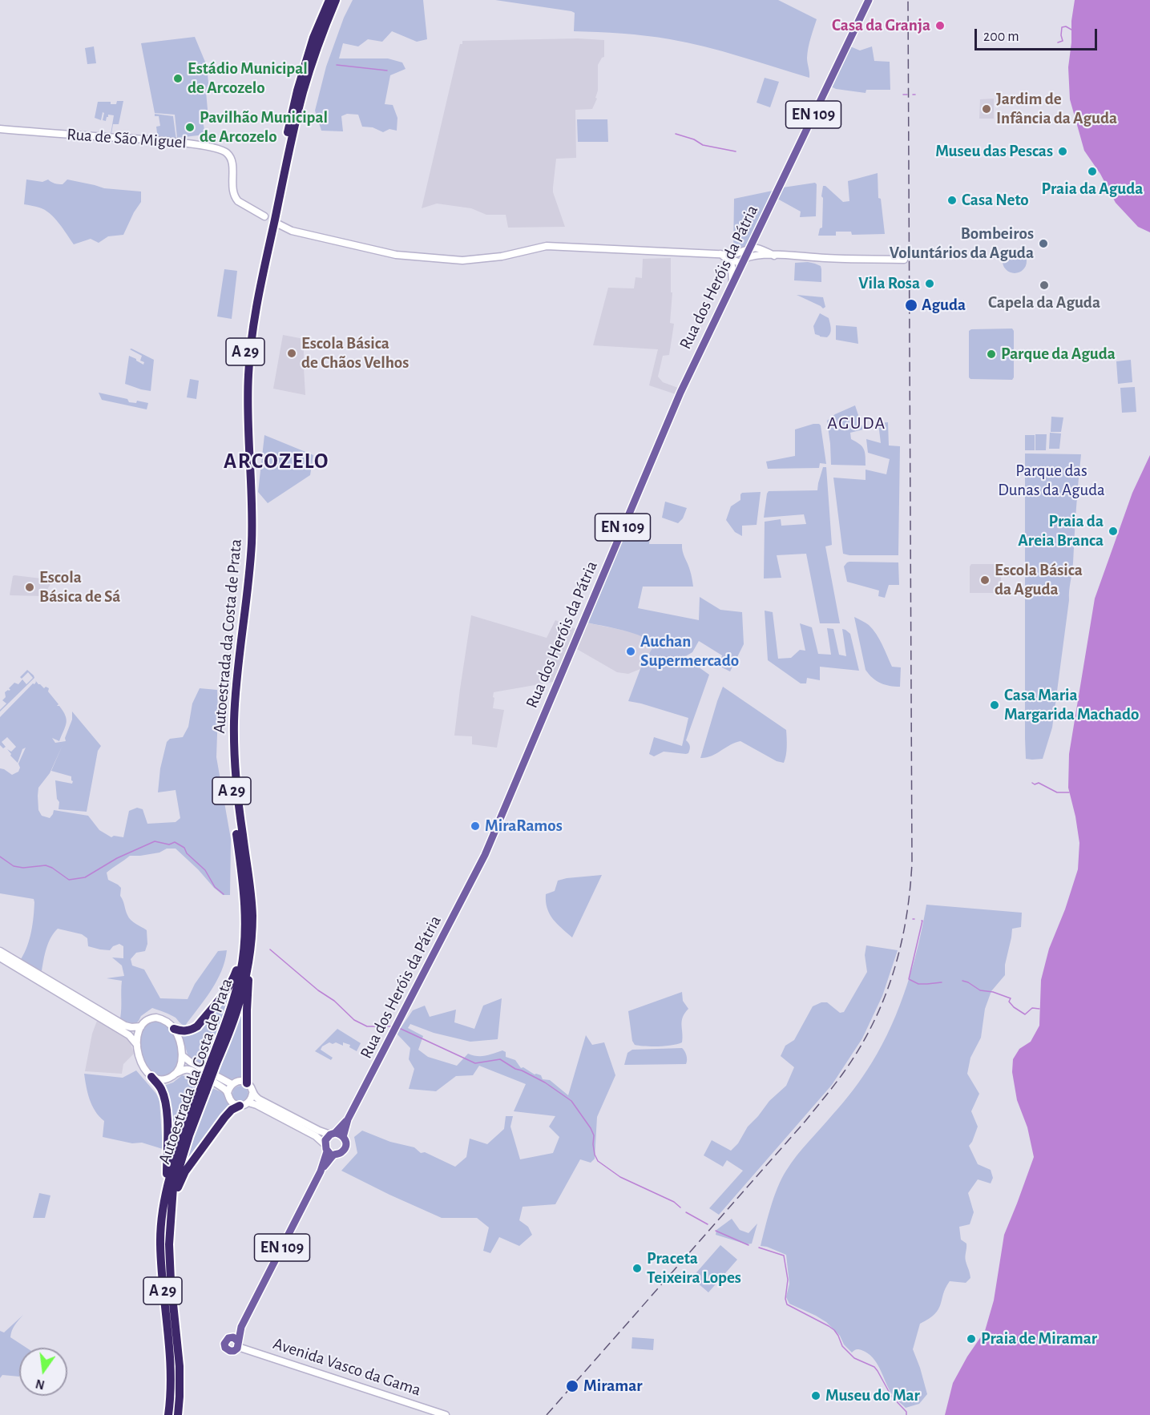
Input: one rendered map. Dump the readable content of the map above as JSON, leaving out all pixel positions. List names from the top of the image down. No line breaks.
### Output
{"streets":{"highway":["A 29","Autoestrada da Costa de Prata"],"main road":["EN 109","Rua de São Miguel","Rua dos Heróis da Pátria","Avenida Vasco da Gama"]},"crossings":[["Rua dos Heróis da Pátria","Avenida Vasco da Gama"]],"districts":["AGUDA","ARCOZELO"],"parks":["Parque das Dunas da Aguda"],"places":["Casa da Granja","Estádio Municipal de Arcozelo","Jardim de Infância da Aguda","Pavilhão Municipal de Arcozelo","Museu das Pescas","Praia da Aguda","Casa Neto","Bombeiros Voluntários da Aguda","Vila Rosa","Capela da Aguda","Aguda","Escola Básica de Chãos Velhos","Parque da Aguda","Praia da Areia Branca","Escola Básica da Aguda","Escola Básica de Sá","Auchan Supermercado","Casa Maria Margarida Machado","MiraRamos","Praceta Teixeira Lopes","Praia de Miramar","Miramar","Museu do Mar"],"scale_bar":"200 m","north":"bottom"}
